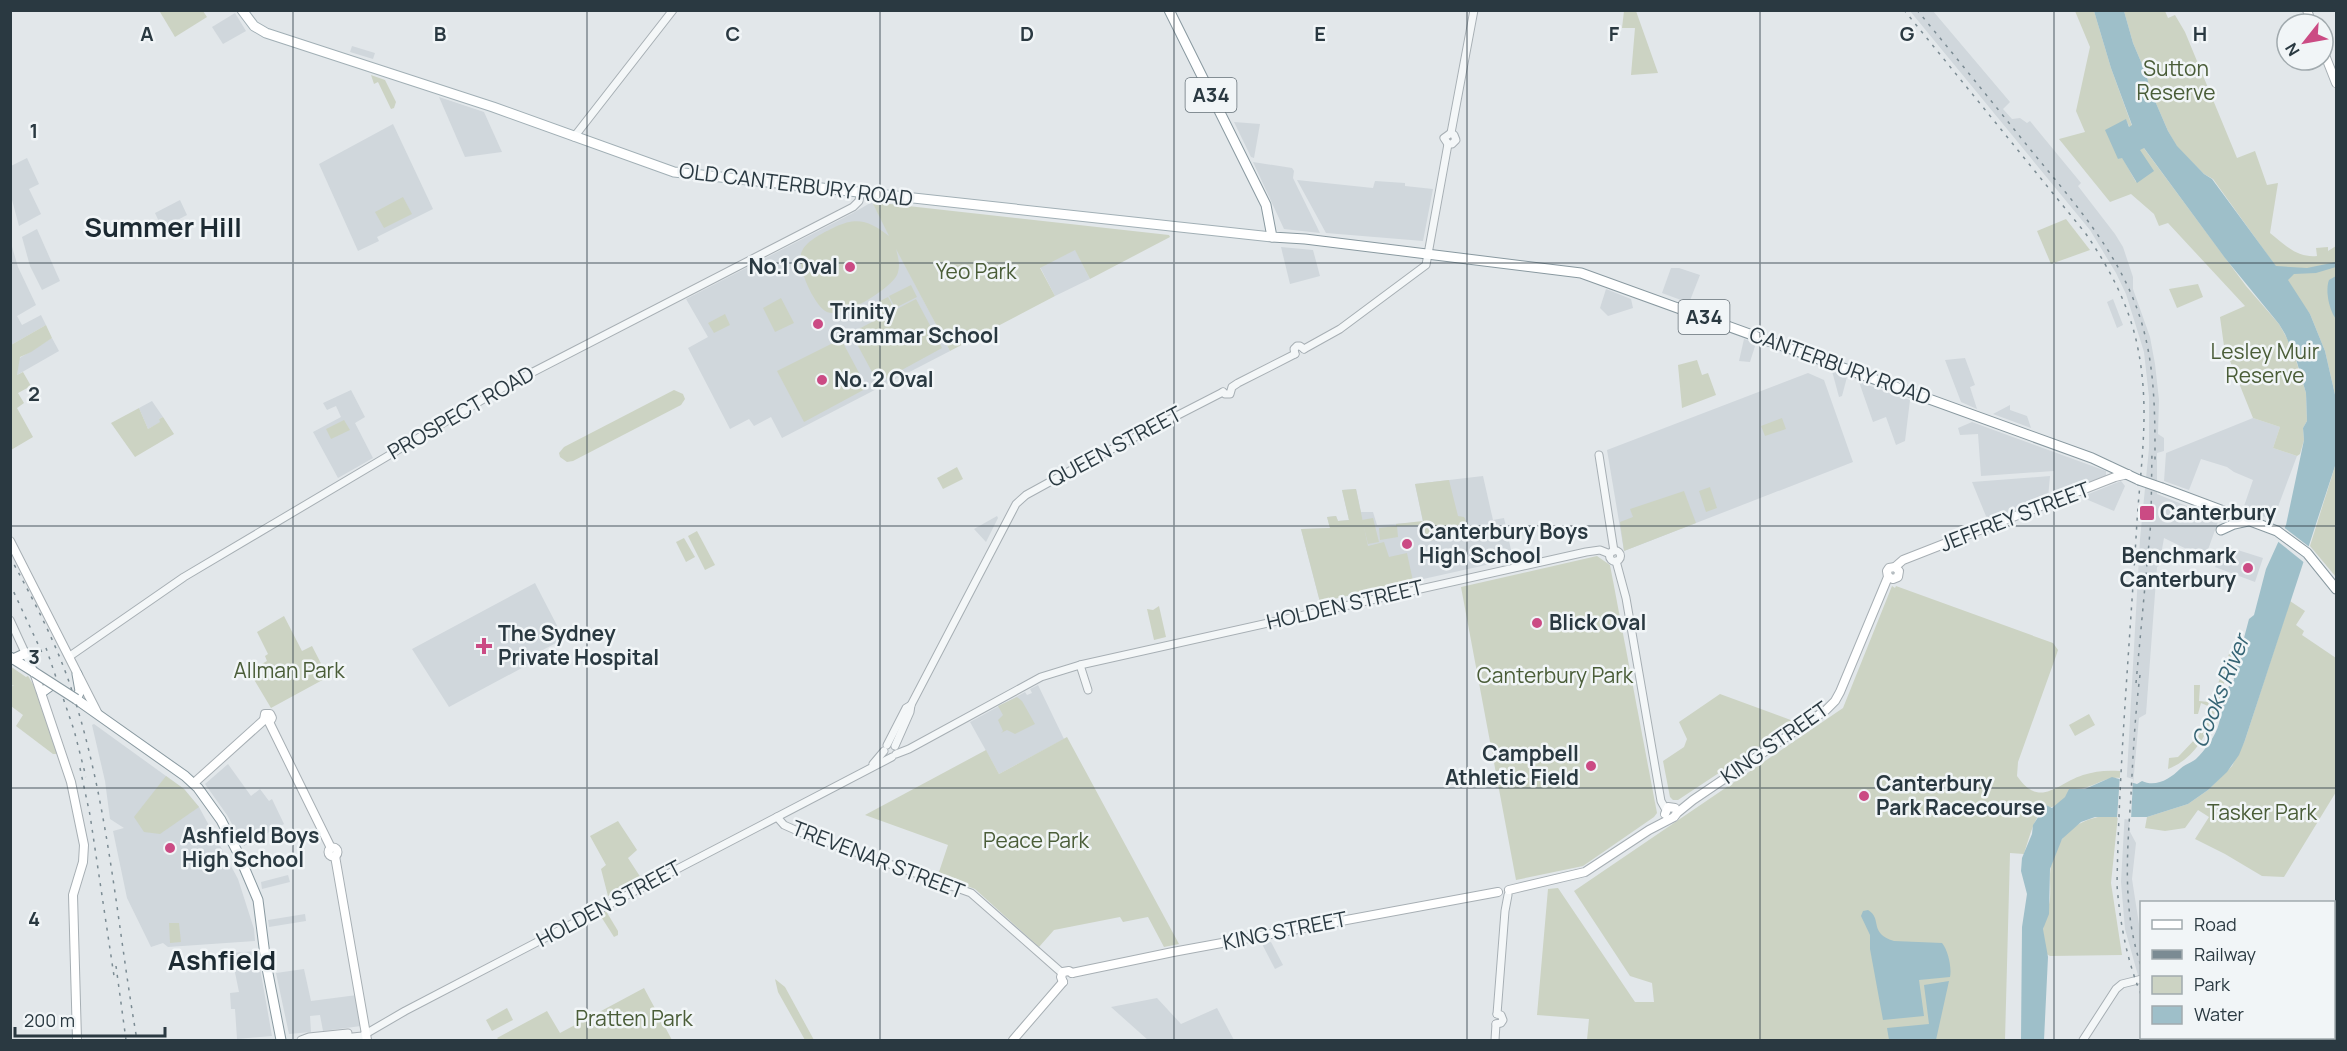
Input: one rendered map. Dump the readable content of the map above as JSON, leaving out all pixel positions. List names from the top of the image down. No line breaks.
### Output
{"streets":{"main road":["A34","OLD CANTERBURY ROAD","CANTERBURY ROAD","JEFFREY STREET","KING STREET"],"street":["PROSPECT ROAD","QUEEN STREET","HOLDEN STREET","TREVENAR STREET"]},"crossings":[["A34","OLD CANTERBURY ROAD"],["A34","CANTERBURY ROAD"],["OLD CANTERBURY ROAD","CANTERBURY ROAD"],["OLD CANTERBURY ROAD","PROSPECT ROAD"],["CANTERBURY ROAD","QUEEN STREET"],["CANTERBURY ROAD","JEFFREY STREET"],["QUEEN STREET","HOLDEN STREET"],["JEFFREY STREET","KING STREET"],["HOLDEN STREET","TREVENAR STREET"],["KING STREET","TREVENAR STREET"]],"districts":["Summer Hill","Ashfield"],"water":["Cooks River"],"parks":["Sutton Reserve","Yeo Park","Lesley Muir Reserve","Allman Park","Canterbury Park","Tasker Park","Peace Park","Pratten Park"],"places":{"other":["No.1 Oval","Trinity Grammar School","No. 2 Oval","Canterbury Boys High School","Benchmark Canterbury","Blick Oval","Campbell Athletic Field","Canterbury Park Racecourse","Ashfield Boys High School"],"transit":["Canterbury"],"health":["The Sydney Private Hospital"]},"legend":["Road","Railway","Park","Water"],"scale_bar":"200 m","north":"bottom left","grid":{"columns":["A","B","C","D","E","F","G","H"],"rows":["1","2","3","4"]}}
